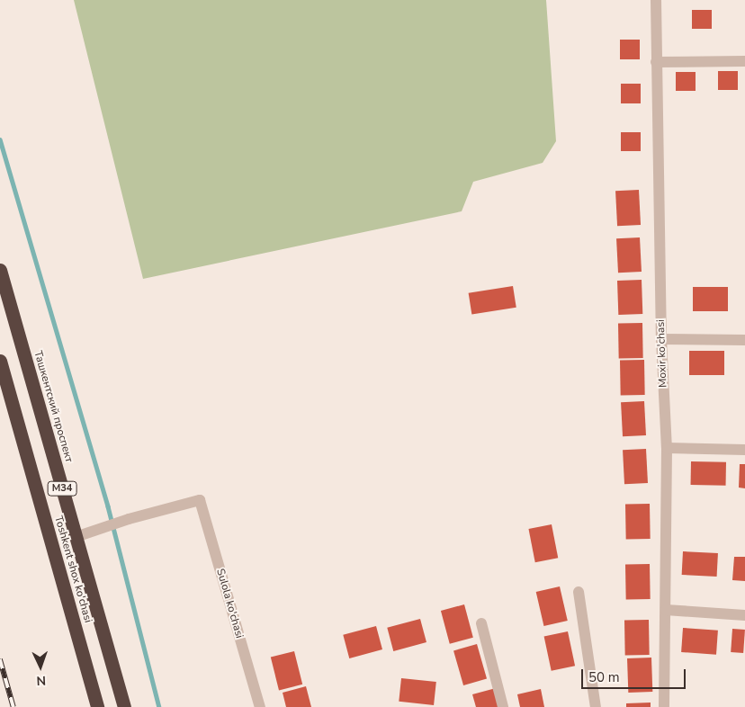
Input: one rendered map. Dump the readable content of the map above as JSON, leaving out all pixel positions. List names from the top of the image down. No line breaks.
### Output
{"streets":{"highway":["Ташкентский проспект","M34","Toshkent shox ko'chasi"],"street":["Moxir ko'chasi","Sulola ko'chasi"]},"crossings":[["Ташкентский проспект","Sulola ko'chasi"]],"scale_bar":"50 m","north":"bottom"}
